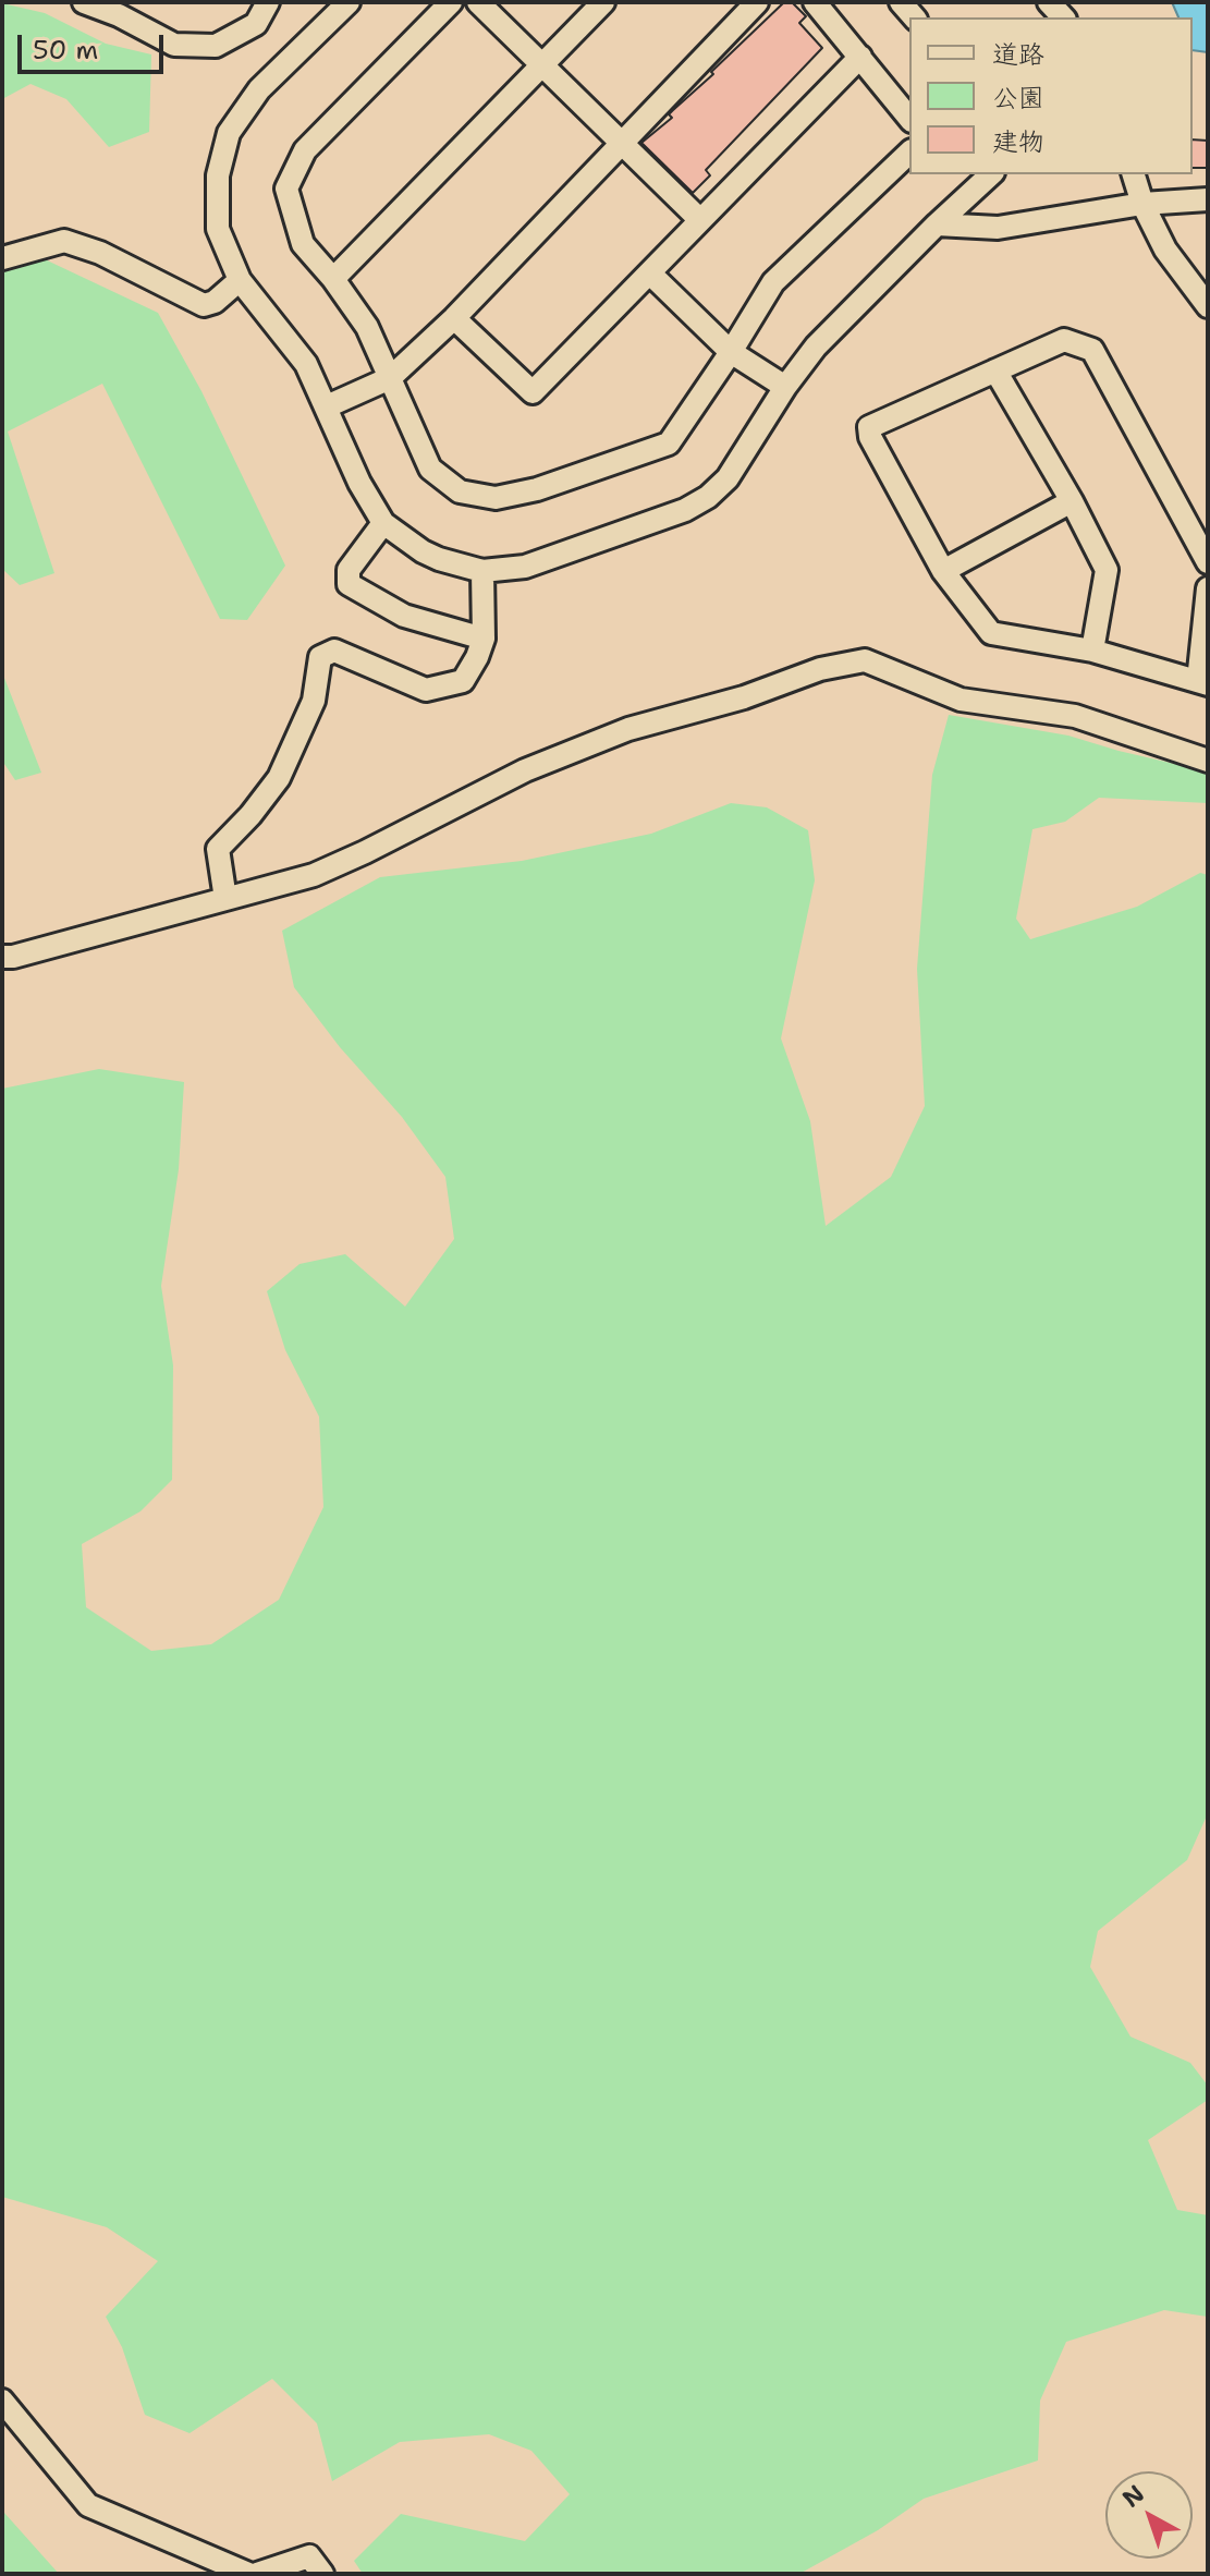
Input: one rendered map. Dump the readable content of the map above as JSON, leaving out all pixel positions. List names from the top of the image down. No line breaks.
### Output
{"legend":["道路","公園","建物"],"scale_bar":"50 m","north":"top left"}
